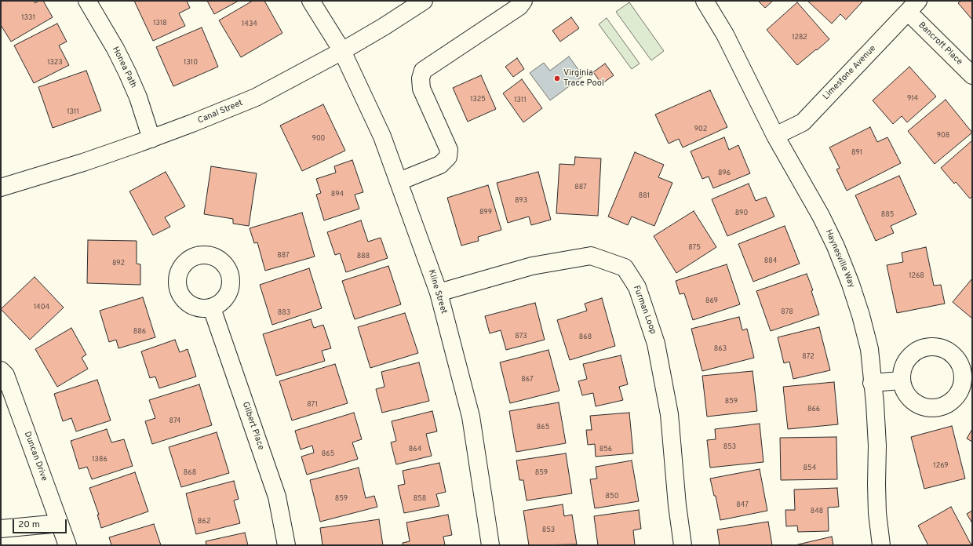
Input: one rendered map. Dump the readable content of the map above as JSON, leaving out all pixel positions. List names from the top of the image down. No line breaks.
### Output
{"streets":{"street":["Bancroft Place","Honea Path","Limestone Avenue","Canal Street","Haynesville Way","Kline Street","Furman Loop","Gilbert Place","Duncan Drive"]},"crossings":[["Bancroft Place","Limestone Avenue"],["Honea Path","Canal Street"],["Limestone Avenue","Haynesville Way"],["Canal Street","Kline Street"],["Kline Street","Furman Loop"]],"places":["Virginia Trace Pool"],"house_numbers":["1331","1318","1434","1282","1323","1310","914","1325","1311","1311","902","908","900","891","896","887","894","881","893","899","890","885","875","887","888","884","892","1268","869","1404","878","883","886","873","868","863","872","867","859","871","866","874","865","853","864","856","865","1386","1269","854","868","859","850","859","858","847","848","862","853"],"scale_bar":"20 m"}
